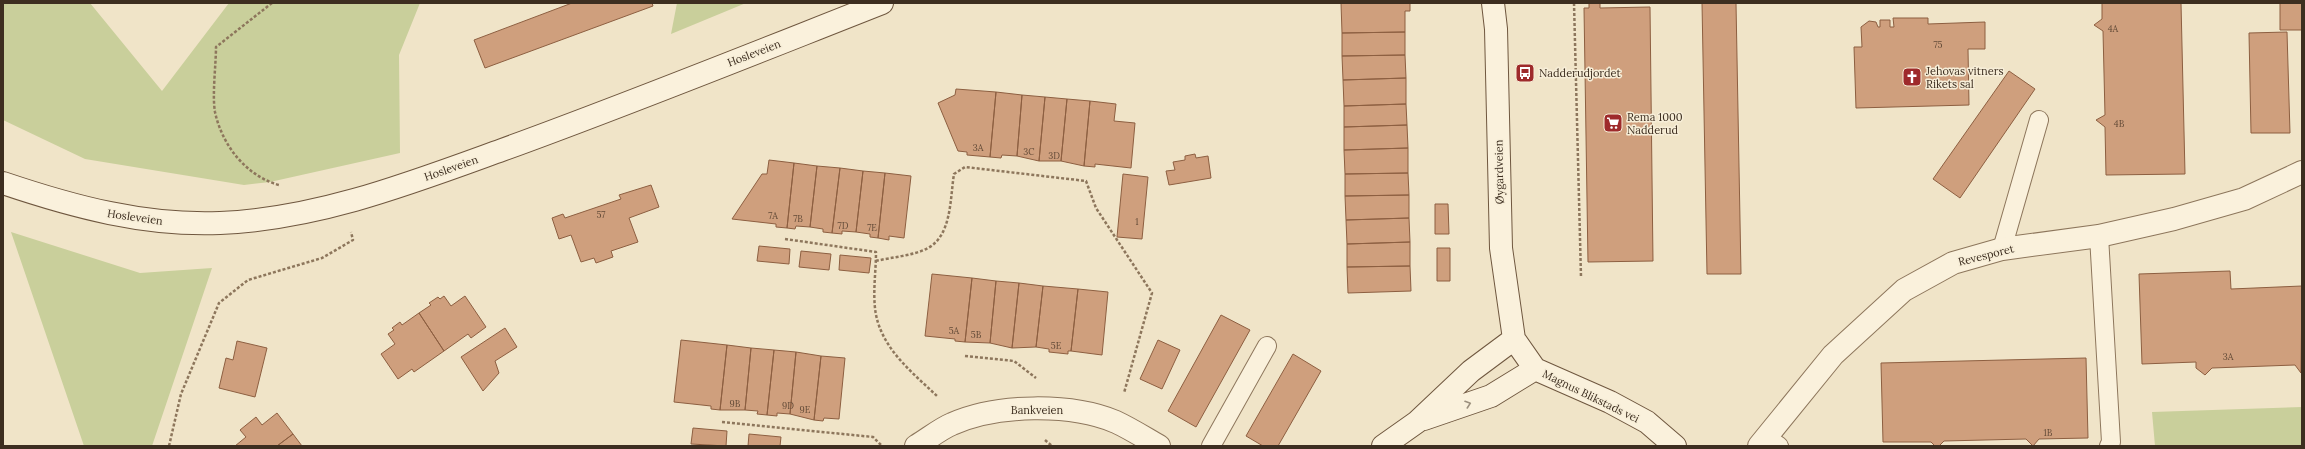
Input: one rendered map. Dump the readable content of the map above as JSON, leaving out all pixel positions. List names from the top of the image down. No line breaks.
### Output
{"streets":{"street":["Hosleveien","Øygardveien","Revesporet","Magnus Blikstads vei","Bankveien"]},"crossings":[["Øygardveien","Magnus Blikstads vei"]],"places":{"bus stop":["Nadderudjordet"],"church":["Jehovas vitners Rikets sal"],"supermarket":["Rema 1000 Nadderud"]},"house_numbers":["4A","75","4B","3A","3C","3D","57","7A","7B","1","7D","7E","5A","5B","5E","3A","9B","9D","9E","1B"]}
